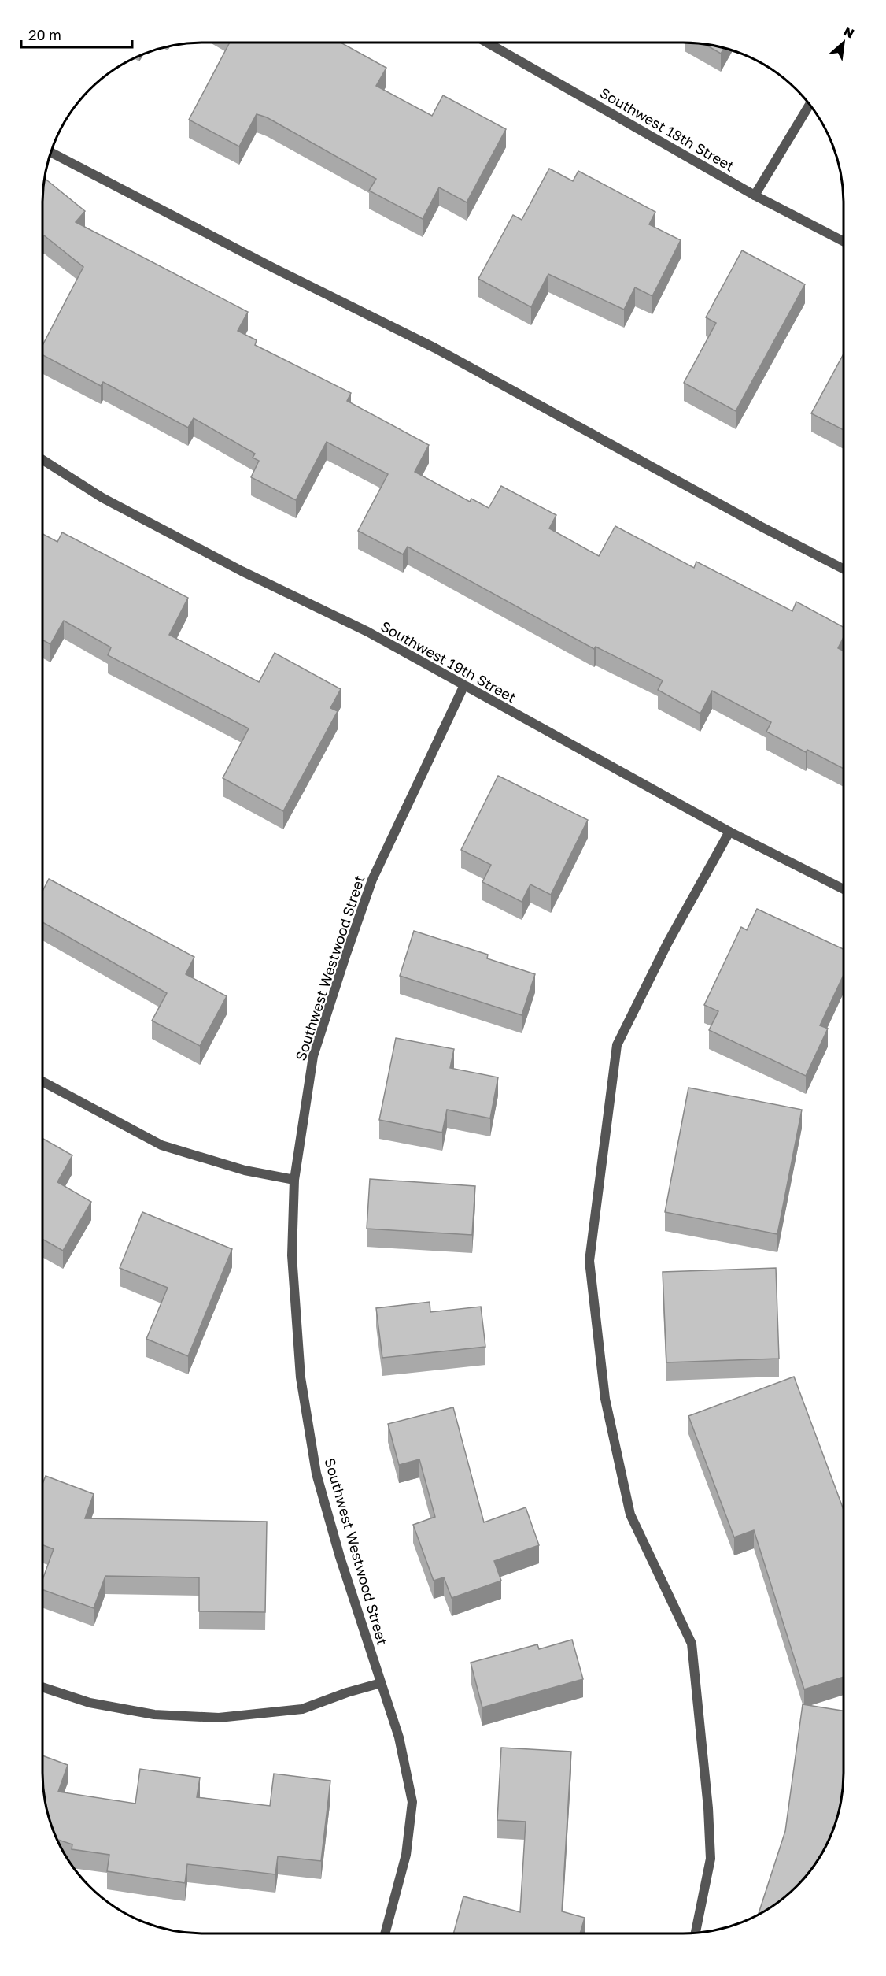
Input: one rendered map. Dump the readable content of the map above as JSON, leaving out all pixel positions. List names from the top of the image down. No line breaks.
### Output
{"streets":{"street":["Southwest 18th Street","Southwest 19th Street","Southwest Westwood Street"]},"crossings":[["Southwest 19th Street","Southwest Westwood Street"]],"scale_bar":"20 m","north":"top right"}
